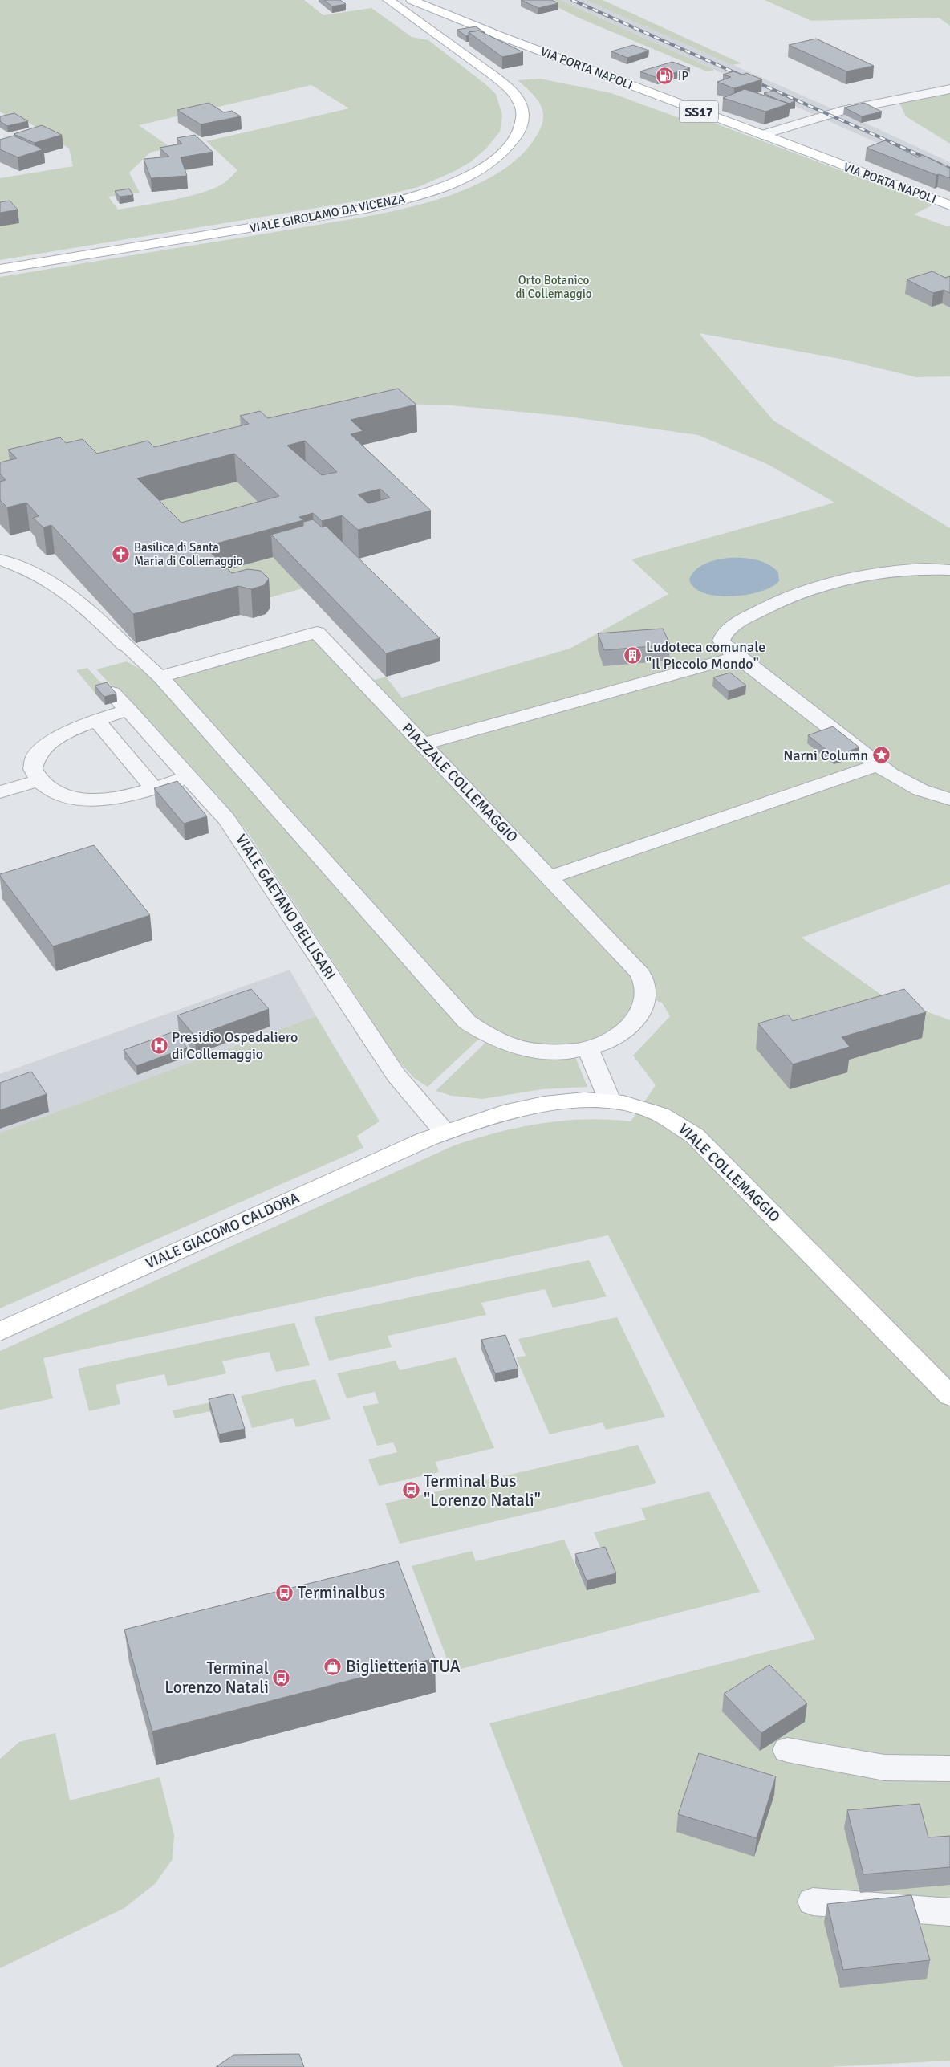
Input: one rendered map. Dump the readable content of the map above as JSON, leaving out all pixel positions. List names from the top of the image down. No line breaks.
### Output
{"streets":{"main road":["VIA PORTA NAPOLI","SS17","VIALE GIROLAMO DA VICENZA","VIALE COLLEMAGGIO","VIALE GIACOMO CALDORA"],"street":["PIAZZALE COLLEMAGGIO","VIALE GAETANO BELLISARI"]},"crossings":[["VIALE GAETANO BELLISARI","VIALE COLLEMAGGIO"],["VIALE GAETANO BELLISARI","VIALE GIACOMO CALDORA"],["VIALE COLLEMAGGIO","VIALE GIACOMO CALDORA"]],"parks":["Orto Botanico di Collemaggio"],"places":{"fuel station":["IP"],"church":["Basilica di Santa Maria di Collemaggio"],"building":["Ludoteca comunale \"Il Piccolo Mondo\""],"place":["Narni Column"],"hospital":["Presidio Ospedaliero di Collemaggio"],"bus stop":["Terminal Bus \"Lorenzo Natali\"","Terminalbus","Terminal Lorenzo Natali"],"shop":["Biglietteria TUA"]}}
